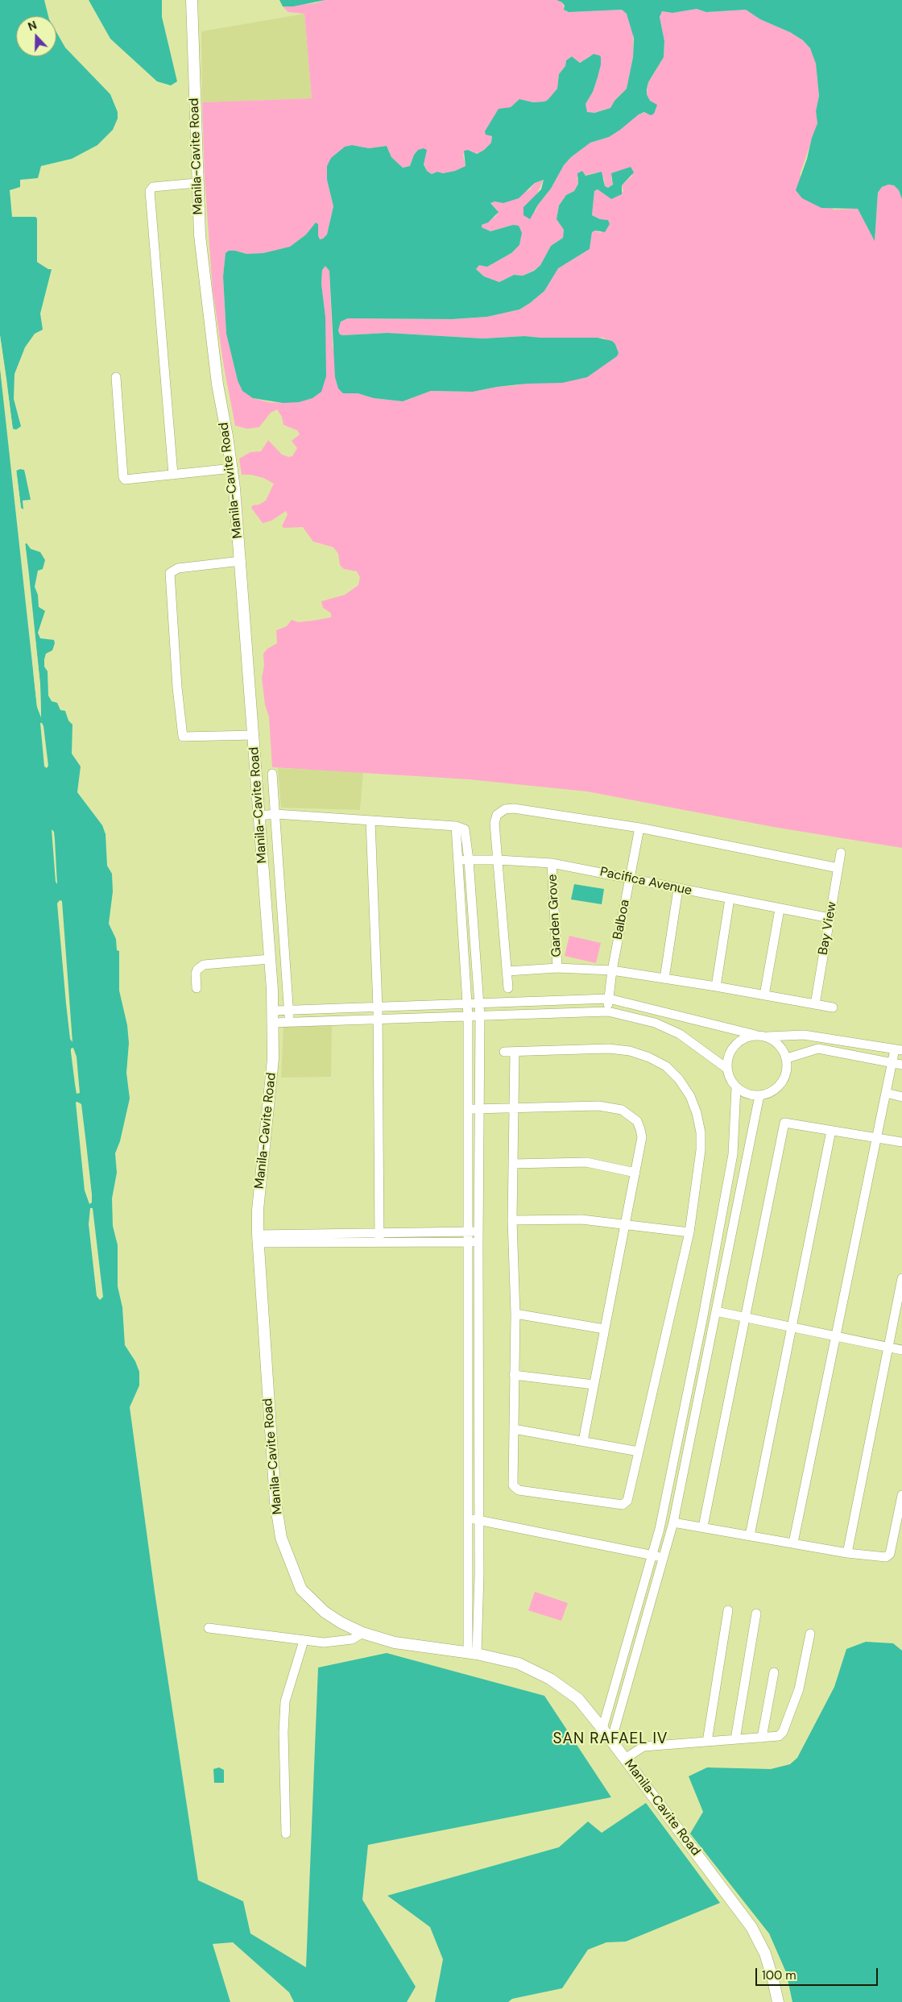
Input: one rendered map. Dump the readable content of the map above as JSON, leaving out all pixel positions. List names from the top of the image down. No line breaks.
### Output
{"streets":{"main road":["Manila-Cavite Road"],"street":["Pacifica Avenue","Garden Grove","Balboa","Bay View"]},"crossings":[["Pacifica Avenue","Garden Grove"],["Pacifica Avenue","Balboa"],["Pacifica Avenue","Bay View"]],"districts":["SAN RAFAEL IV"],"scale_bar":"100 m","north":"top"}
